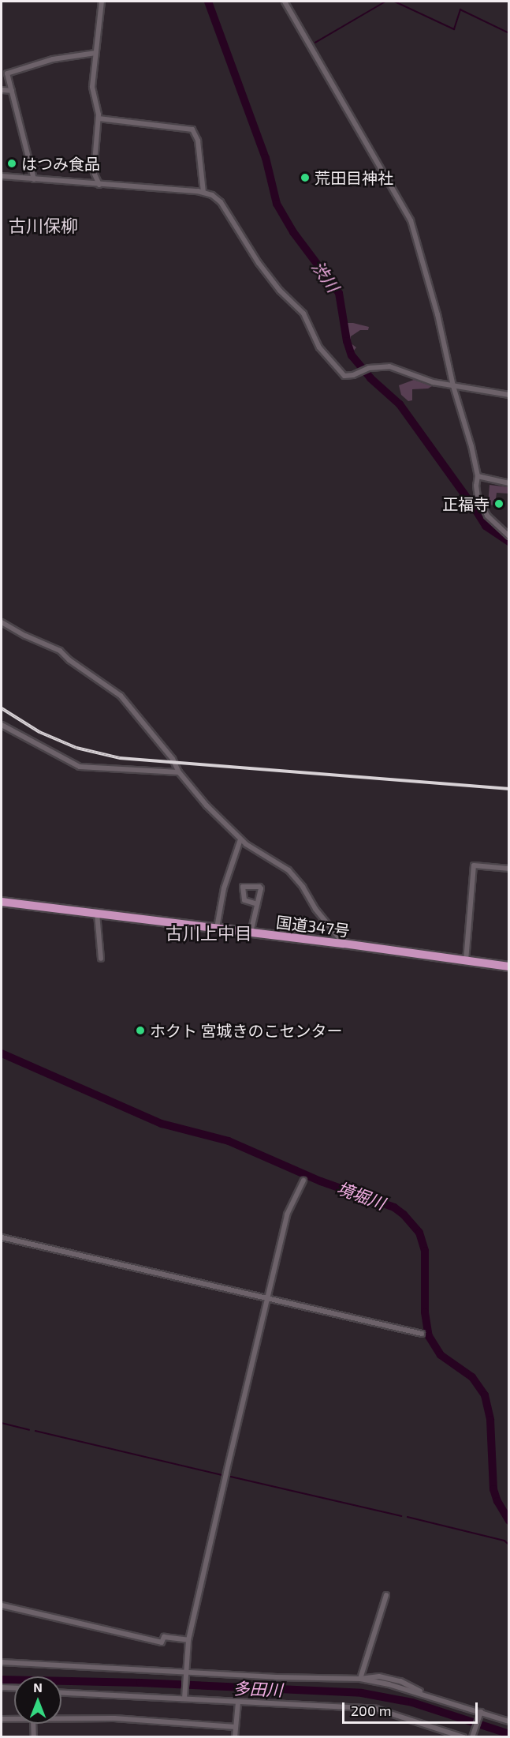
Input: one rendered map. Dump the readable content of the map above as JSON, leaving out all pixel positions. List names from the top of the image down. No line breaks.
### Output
{"streets":{"highway":["国道347号"]},"districts":["古川保柳","古川上中目"],"water":["渋川","境堀川","多田川"],"places":["はつみ食品","荒田目神社","正福寺","ホクト 宮城きのこセンター"],"scale_bar":"200 m","north":"top"}
